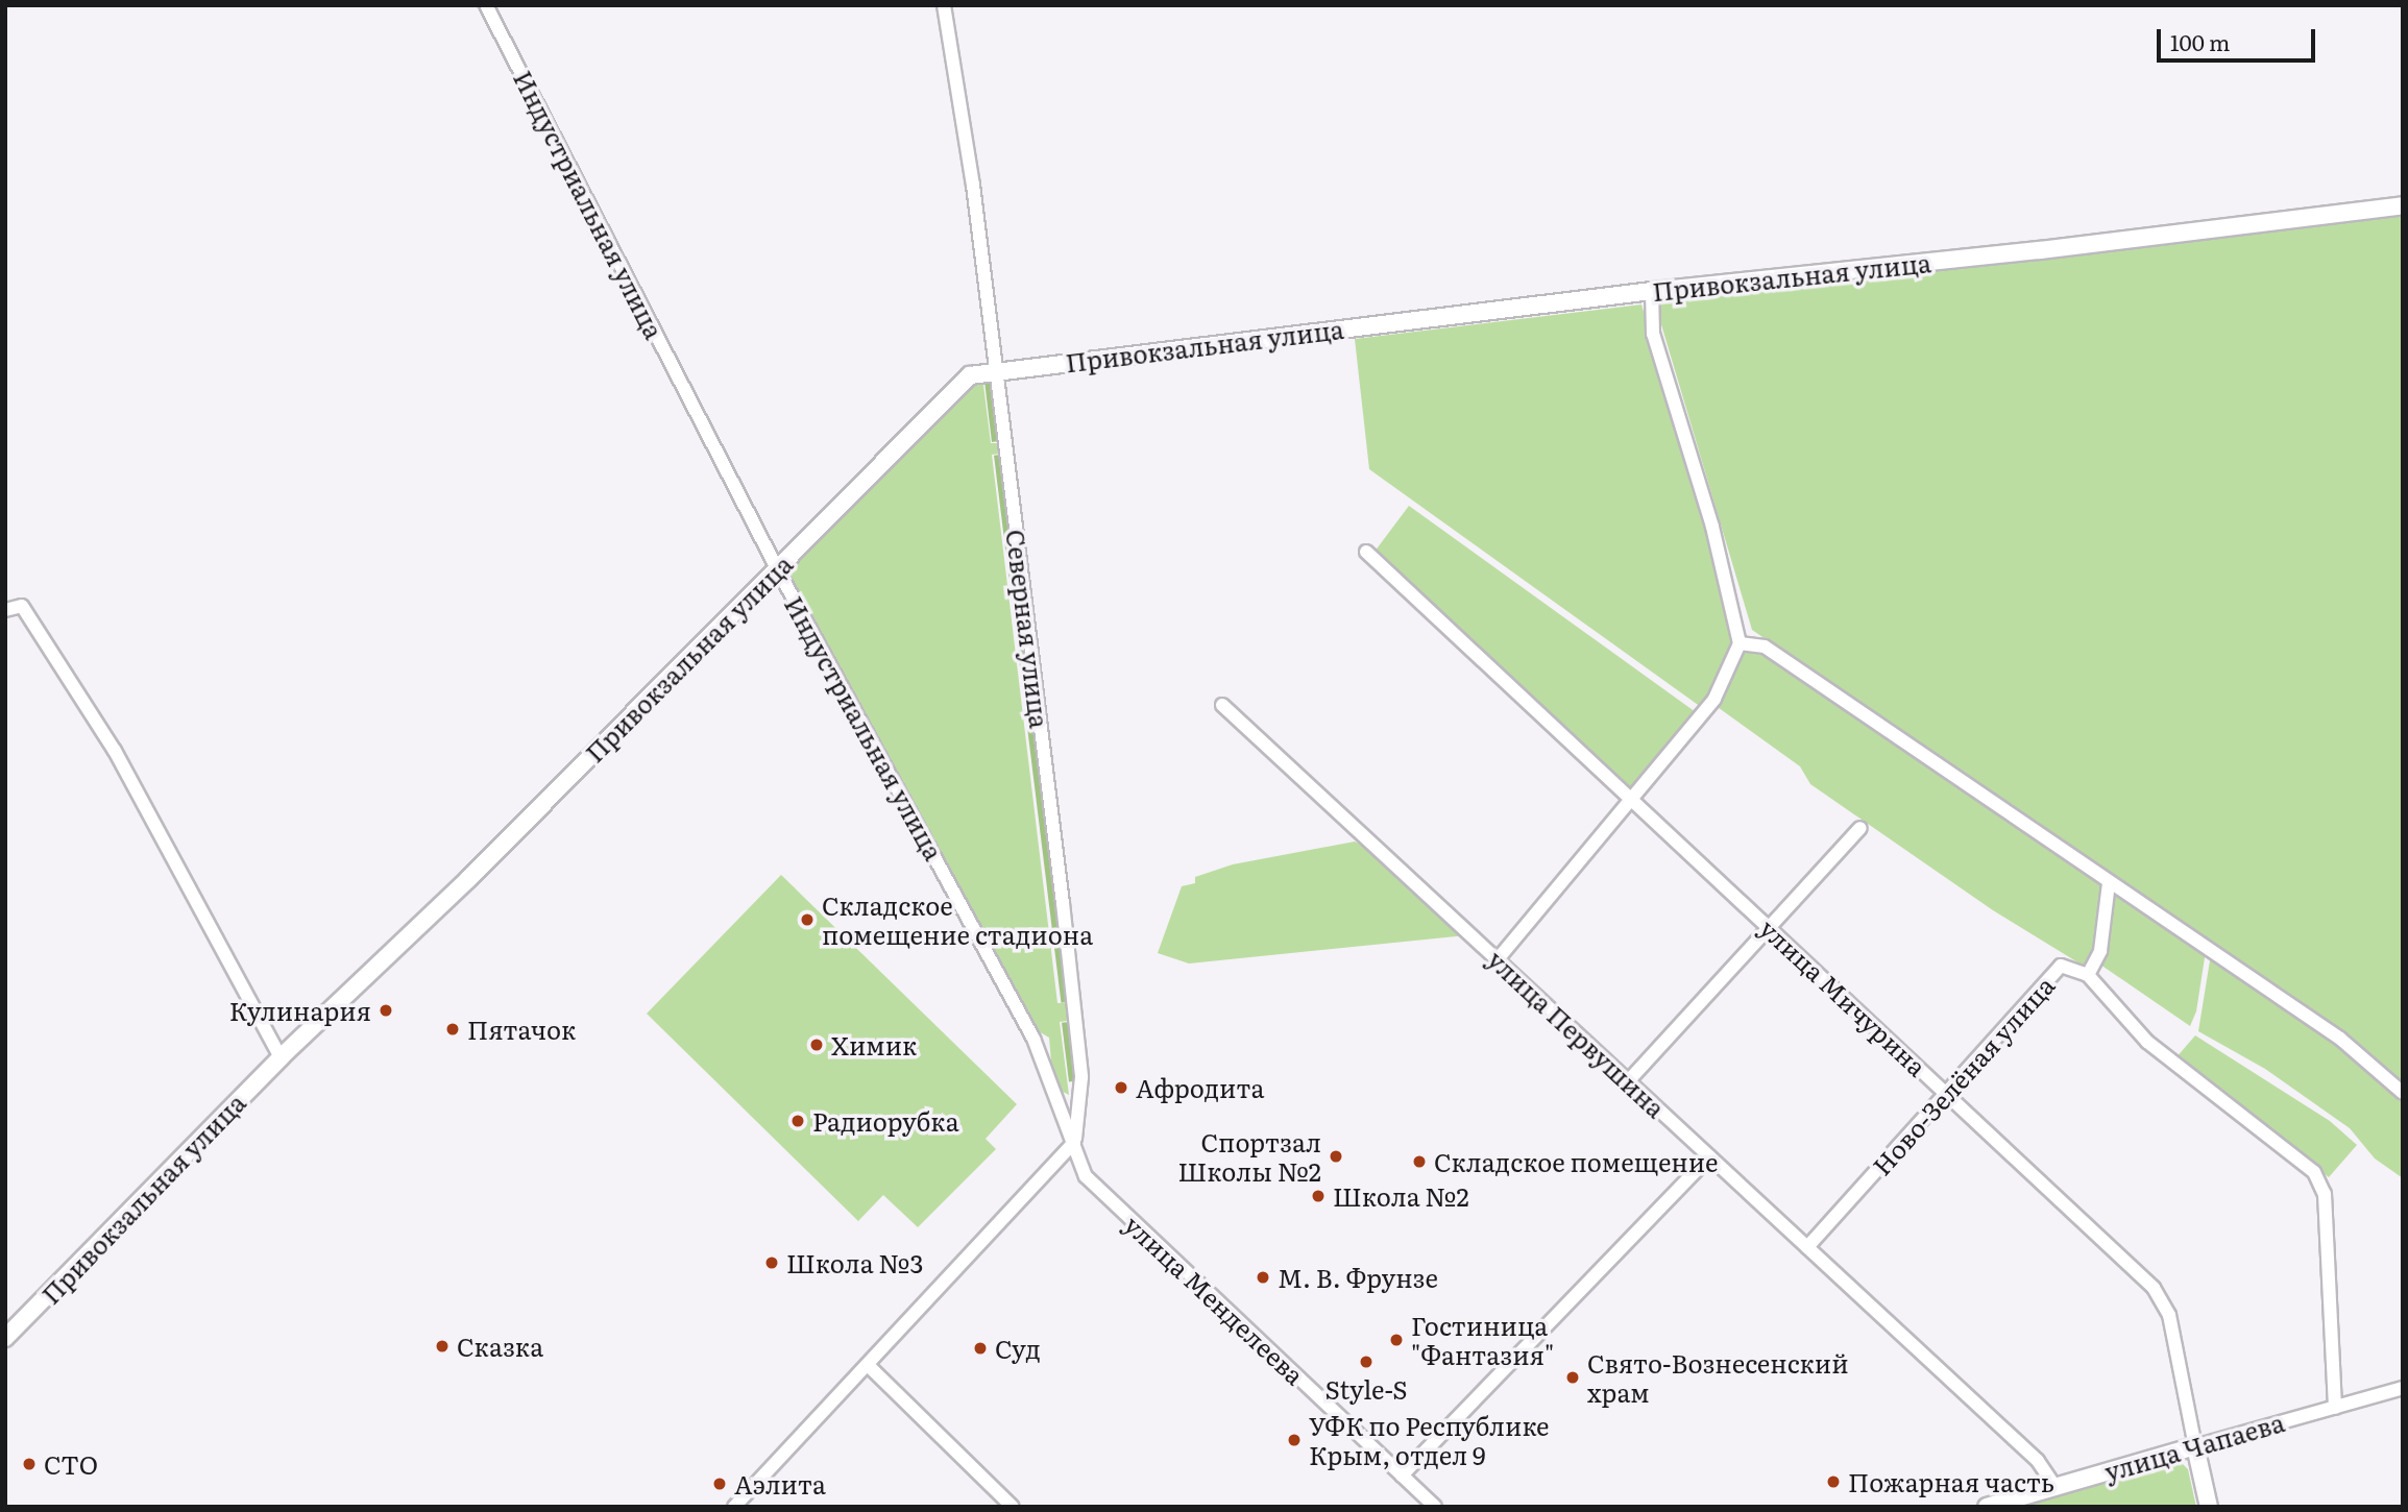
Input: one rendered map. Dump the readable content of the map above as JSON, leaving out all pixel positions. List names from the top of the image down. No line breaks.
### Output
{"streets":{"main road":["Привокзальная улица","улица Мичурина","улица Чапаева"],"street":["Индустриальная улица","Северная улица","улица Первушина","Ново-Зелёная улица","улица Менделеева"]},"crossings":[["Индустриальная улица","Привокзальная улица"],["Индустриальная улица","Северная улица"],["Индустриальная улица","улица Менделеева"],["Привокзальная улица","Северная улица"],["Северная улица","улица Менделеева"],["улица Мичурина","Ново-Зелёная улица"],["улица Мичурина","улица Чапаева"],["улица Первушина","Ново-Зелёная улица"],["улица Первушина","улица Чапаева"],["Ново-Зелёная улица","улица Чапаева"]],"places":["Складское помещение стадиона","Кулинария","Пятачок","Химик","Афродита","Радиорубка","Спортзал Школы №2","Складское помещение","Школа №2","Школа №3","М. В. Фрунзе","Гостиница \"Фантазия\"","Сказка","Суд","Style-S","Свято-Вознесенский храм","УФК по Республике Крым, отдел 9","СТО","Пожарная часть","Аэлита"],"scale_bar":"100 m"}
